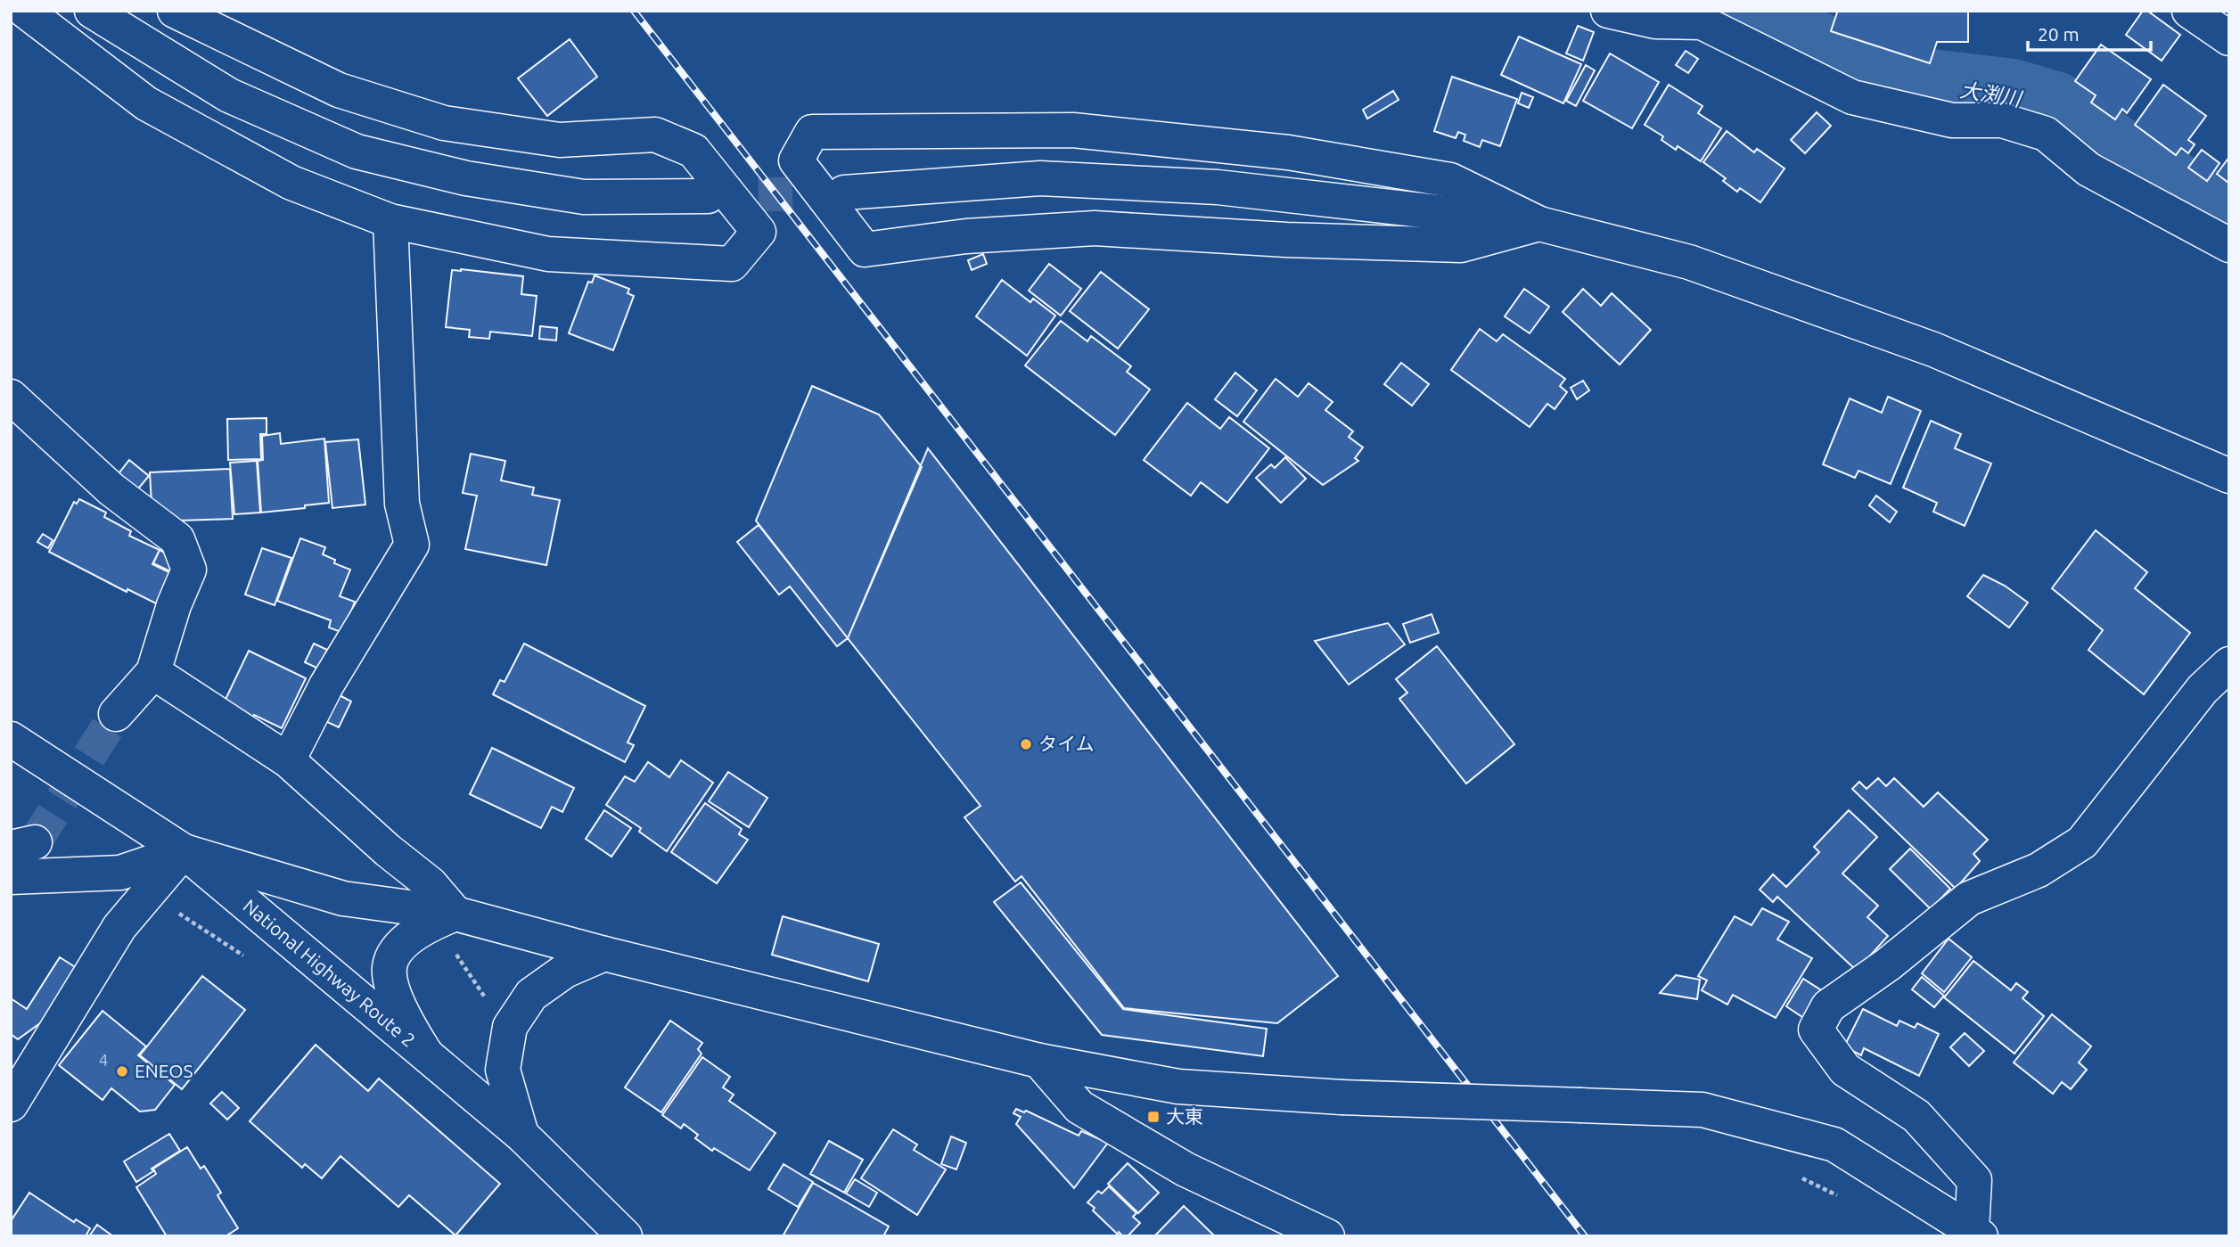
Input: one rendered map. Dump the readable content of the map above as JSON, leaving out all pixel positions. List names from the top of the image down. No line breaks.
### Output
{"streets":{"main road":["National Highway Route 2"]},"water":["大渕川"],"places":{"other":["タイム","ENEOS"],"transit":["大東"]},"house_numbers":["4"],"scale_bar":"20 m"}
